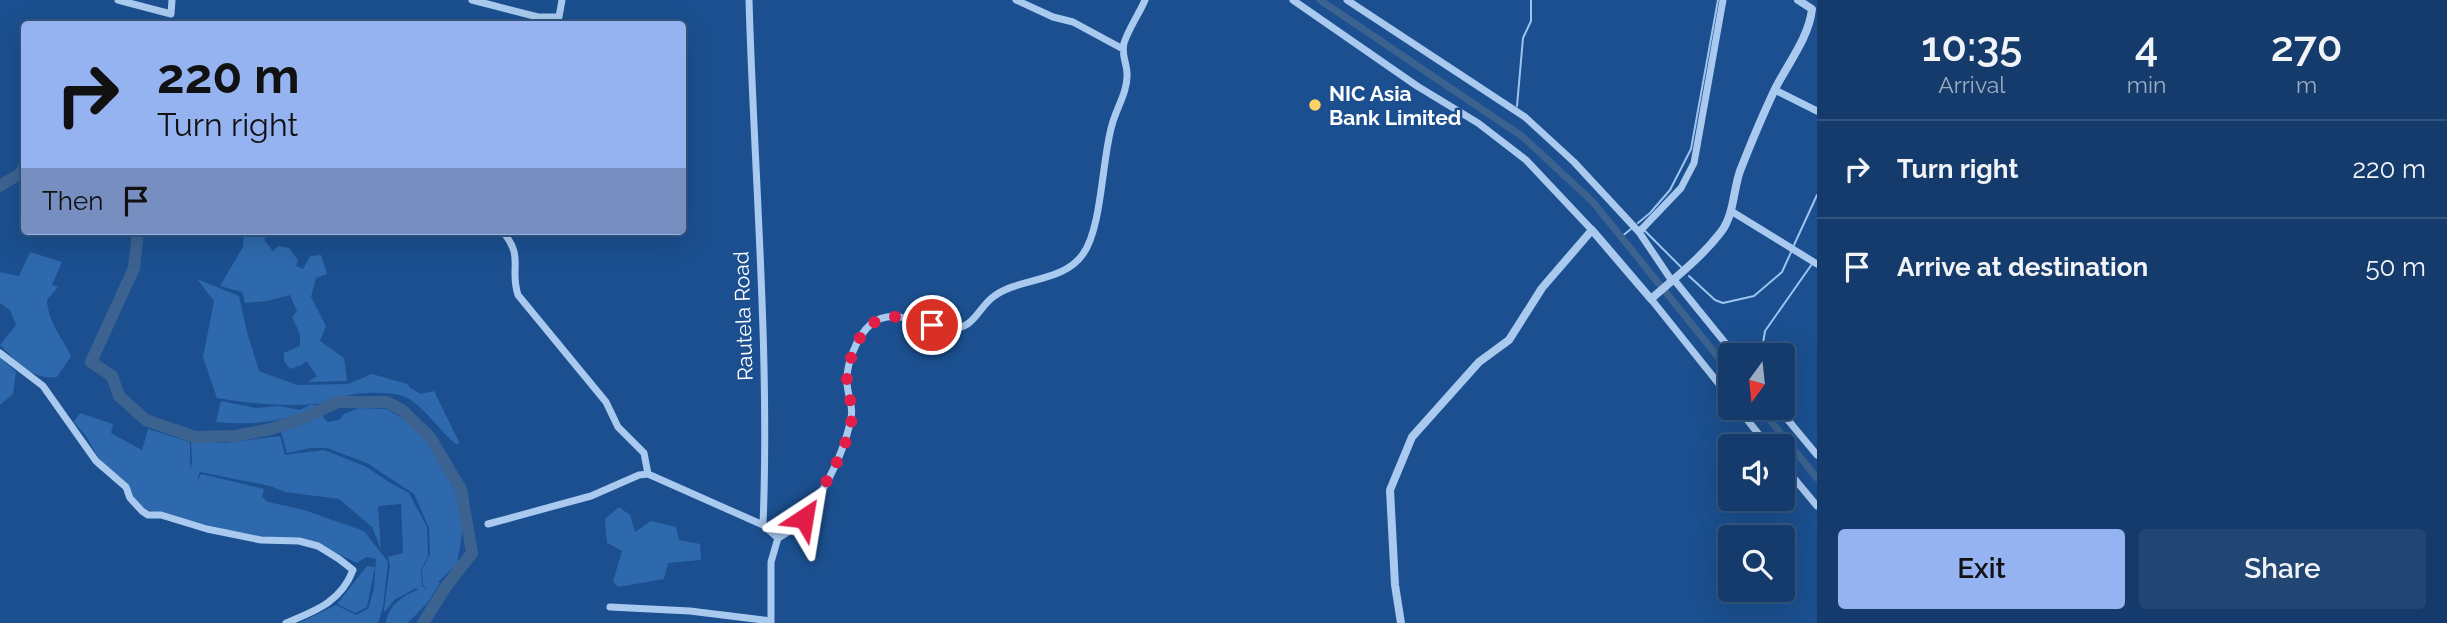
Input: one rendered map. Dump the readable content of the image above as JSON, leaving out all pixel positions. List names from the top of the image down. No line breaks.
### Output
{"streets":{"street":["Rautela Road"]},"places":["NIC Asia Bank Limited"],"north":"bottom","page":{"eta":["10:35","Arrival","4","min","270","m"],"turn":["220 m","Turn right"],"list":[{"name":"Turn right","value":"220 m"},{"name":"Arrive at destination","value":"50 m"}],"then":"Then","buttons":["Exit","Share"]}}
